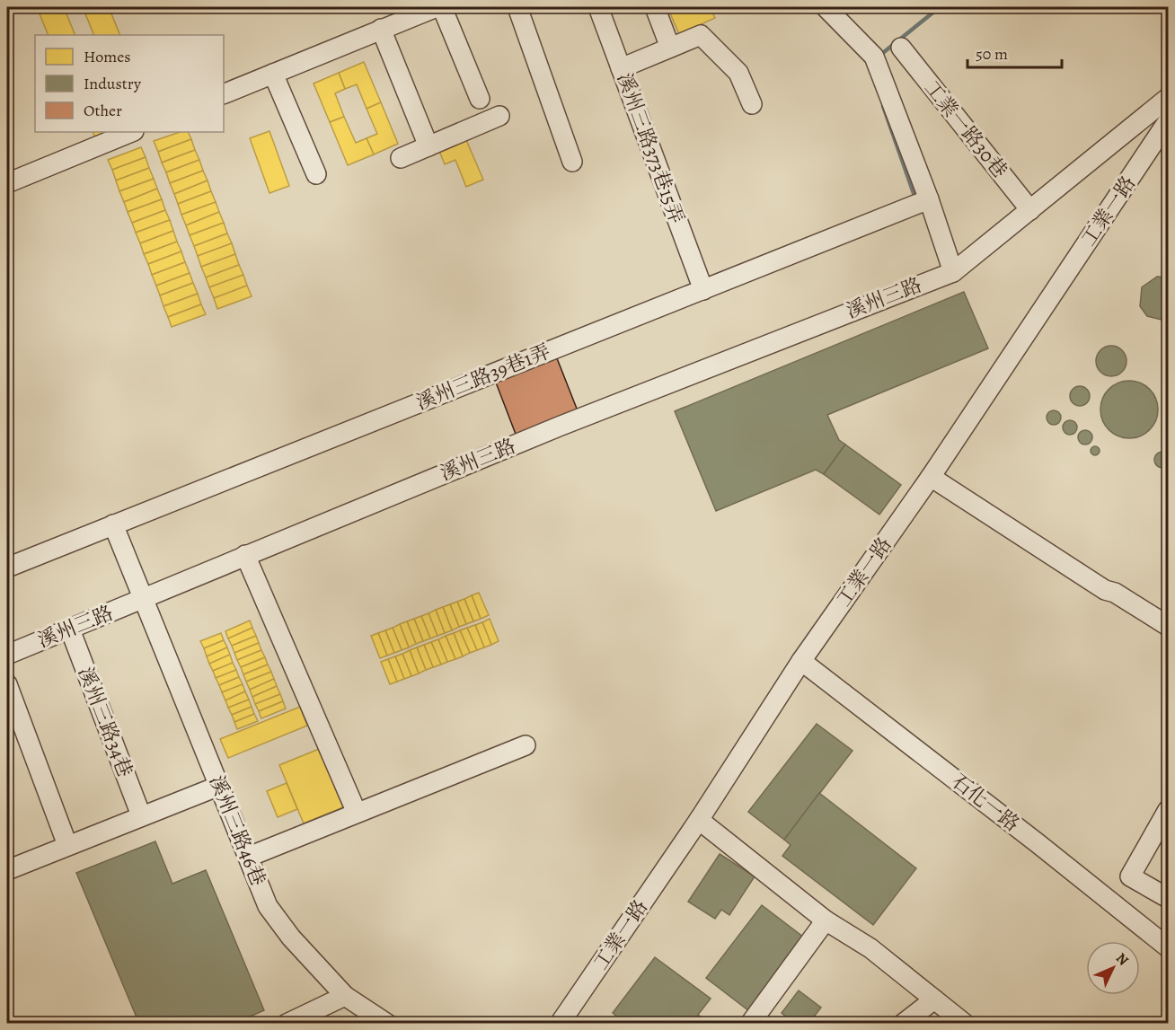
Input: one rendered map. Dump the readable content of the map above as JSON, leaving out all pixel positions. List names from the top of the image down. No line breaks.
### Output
{"streets":{"street":["工業一路30巷","溪州三路373巷15弄","工業一路","溪州三路","溪州三路39巷1弄","溪州三路34巷","石化一路","溪州三路46巷"]},"crossings":[["工業一路30巷","溪州三路"],["溪州三路373巷15弄","溪州三路39巷1弄"],["工業一路","石化一路"],["溪州三路","溪州三路34巷"],["溪州三路","溪州三路46巷"]],"legend":["Homes","Industry","Other"],"scale_bar":"50 m","north":"top right"}
